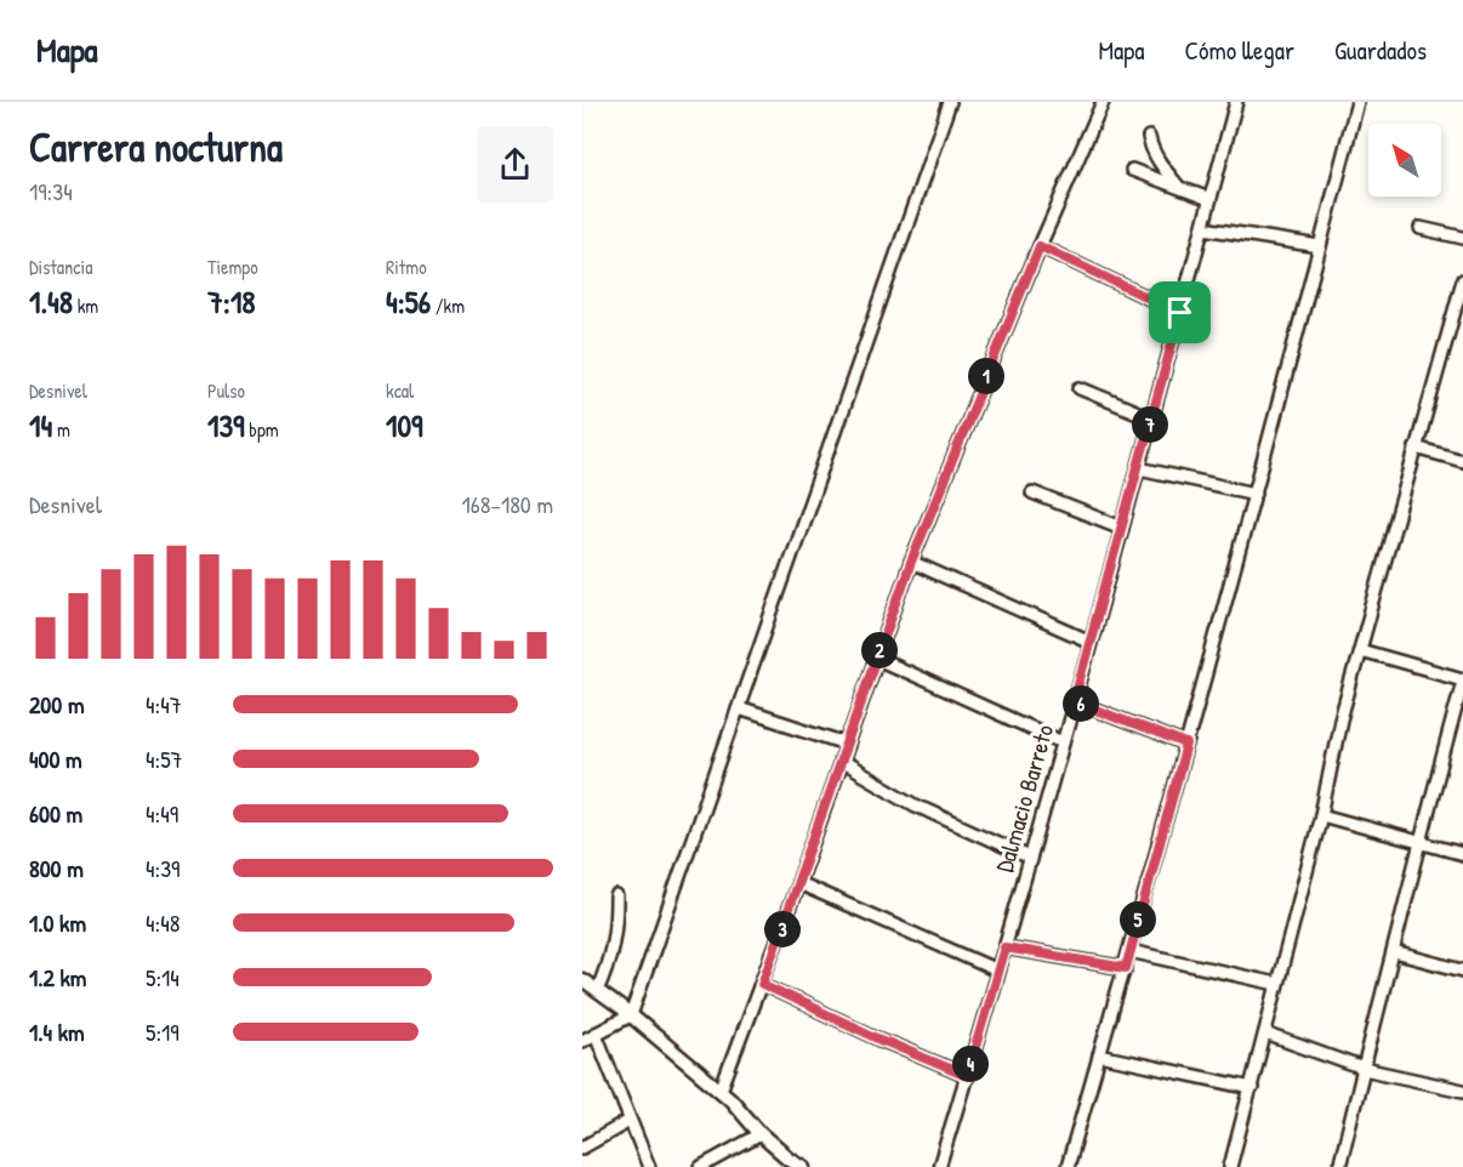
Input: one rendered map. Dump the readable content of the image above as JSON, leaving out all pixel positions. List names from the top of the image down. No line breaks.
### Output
{"streets":{"street":["Dalmacio Barreto"]},"north":"top left","page":{"header":"Mapa","nav":["Mapa","Cómo llegar","Guardados"],"heading":["Carrera nocturna","19:34"],"stats":[["Distancia","1.48 km"],["Tiempo","7:18"],["Ritmo","4:56 /km"],["Desnivel","14 m"],["Pulso","139 bpm"],["kcal","109"]],"pins":["1","7","2","6","5","3","4"],"chart":["Desnivel","168–180 m"],"list":[{"name":"200 m","note":"4:47"},{"name":"400 m","note":"4:57"},{"name":"600 m","note":"4:49"},{"name":"800 m","note":"4:39"},{"name":"1.0 km","note":"4:48"},{"name":"1.2 km","note":"5:14"},{"name":"1.4 km","note":"5:19"}]}}
